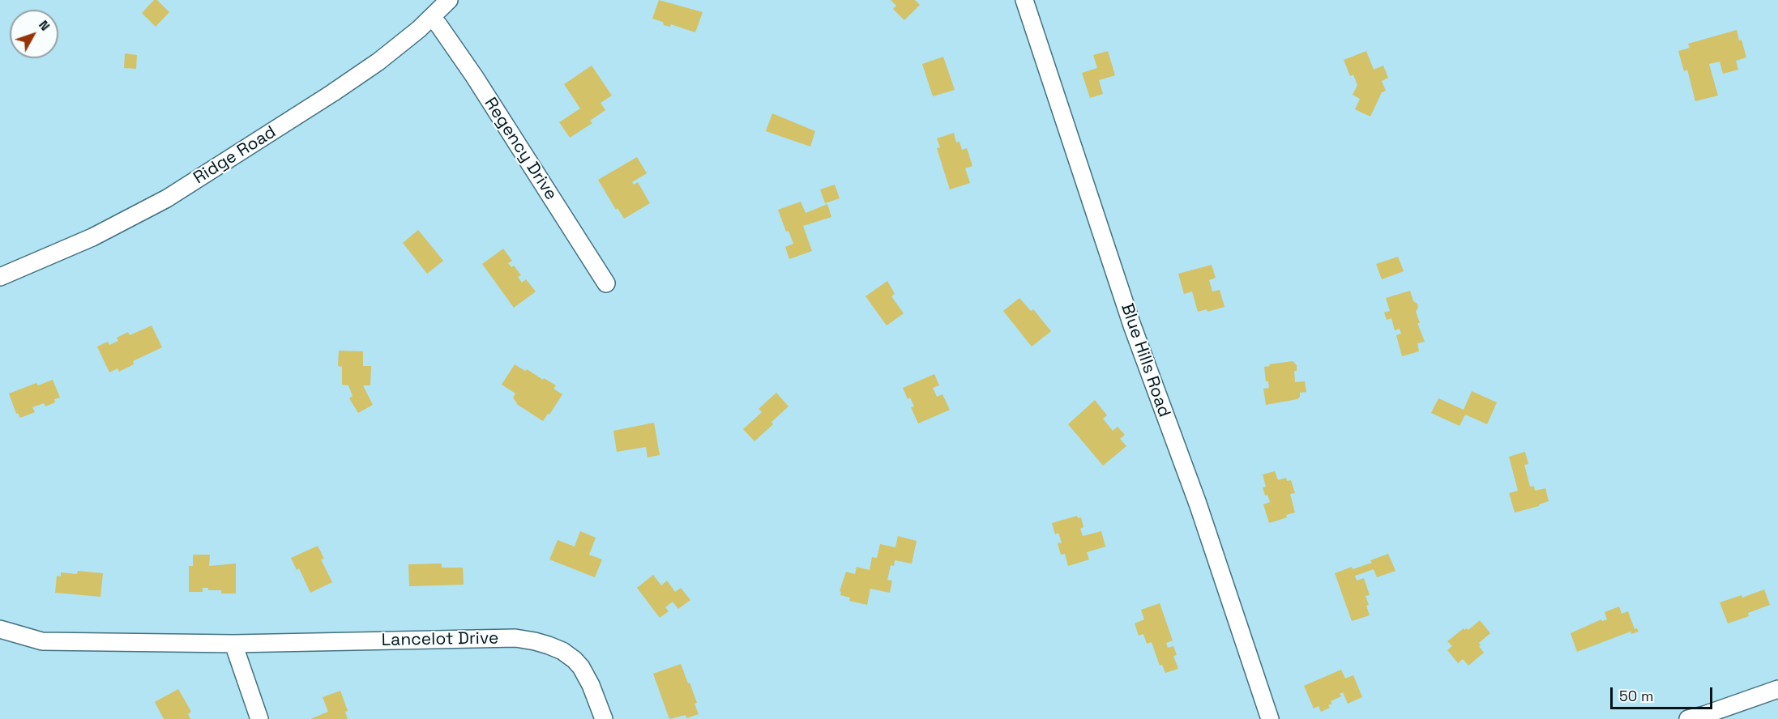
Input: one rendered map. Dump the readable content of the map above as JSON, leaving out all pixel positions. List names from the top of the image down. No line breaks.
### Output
{"streets":{"street":["Regency Drive","Ridge Road","Blue Hills Road","Lancelot Drive"]},"crossings":[["Regency Drive","Ridge Road"]],"scale_bar":"50 m","north":"top right"}
